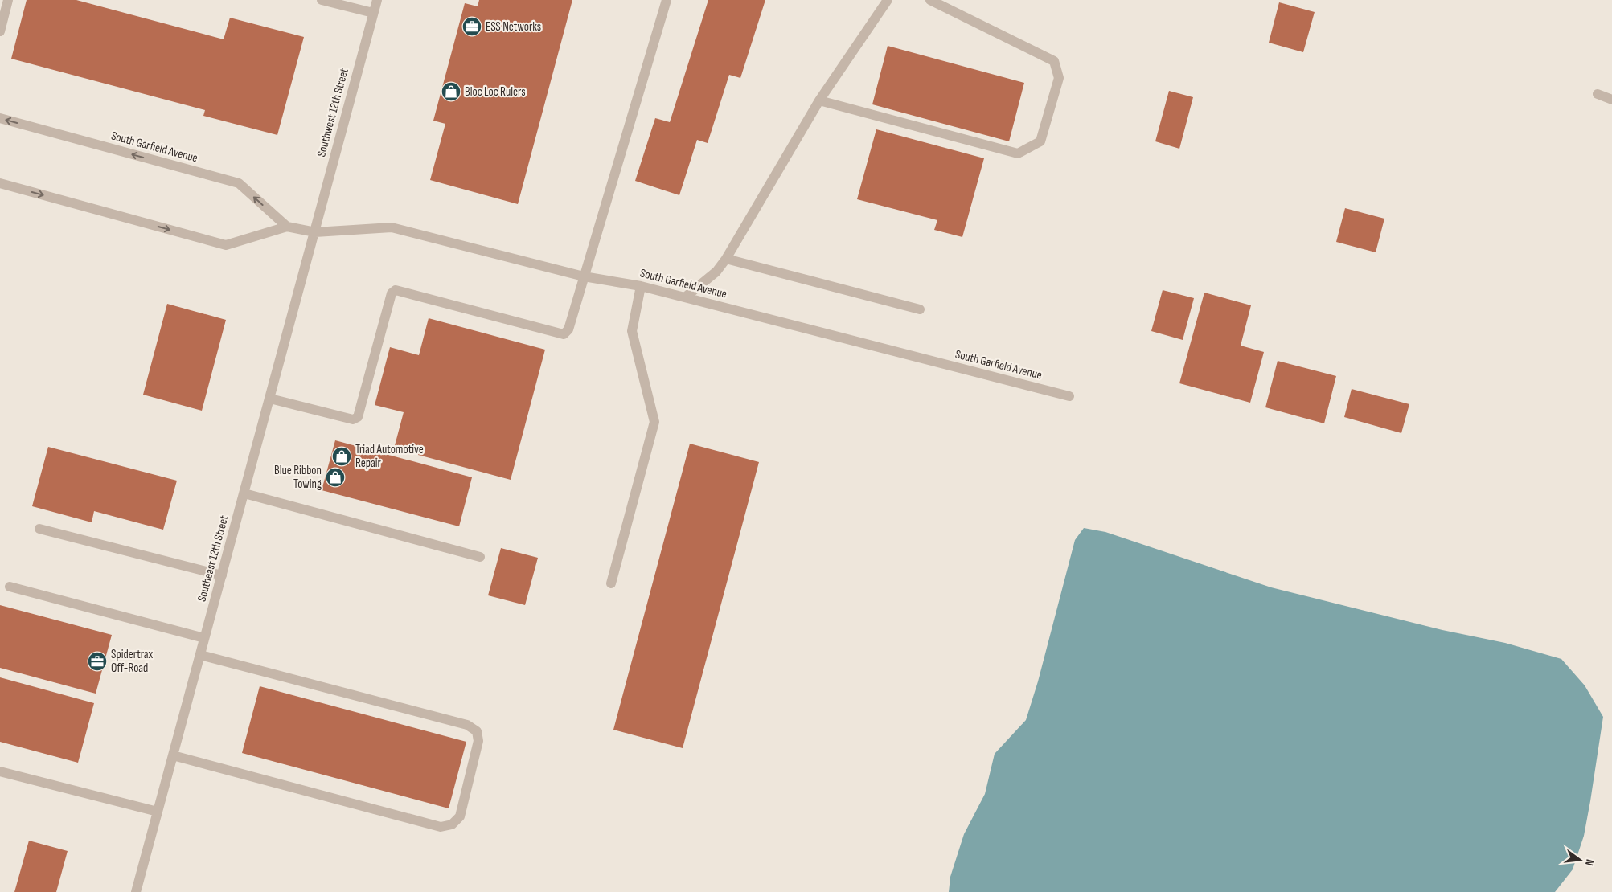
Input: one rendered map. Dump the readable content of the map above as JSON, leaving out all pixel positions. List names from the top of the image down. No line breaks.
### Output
{"streets":{"street":["Southwest 12th Street","South Garfield Avenue","Southeast 12th Street"]},"crossings":[["Southwest 12th Street","South Garfield Avenue"],["Southwest 12th Street","Southeast 12th Street"],["South Garfield Avenue","Southeast 12th Street"]],"places":{"office":["ESS Networks","Spidertrax Off-Road"],"shop":["Bloc Loc Rulers","Triad Automotive Repair","Blue Ribbon Towing"]},"north":"right"}
